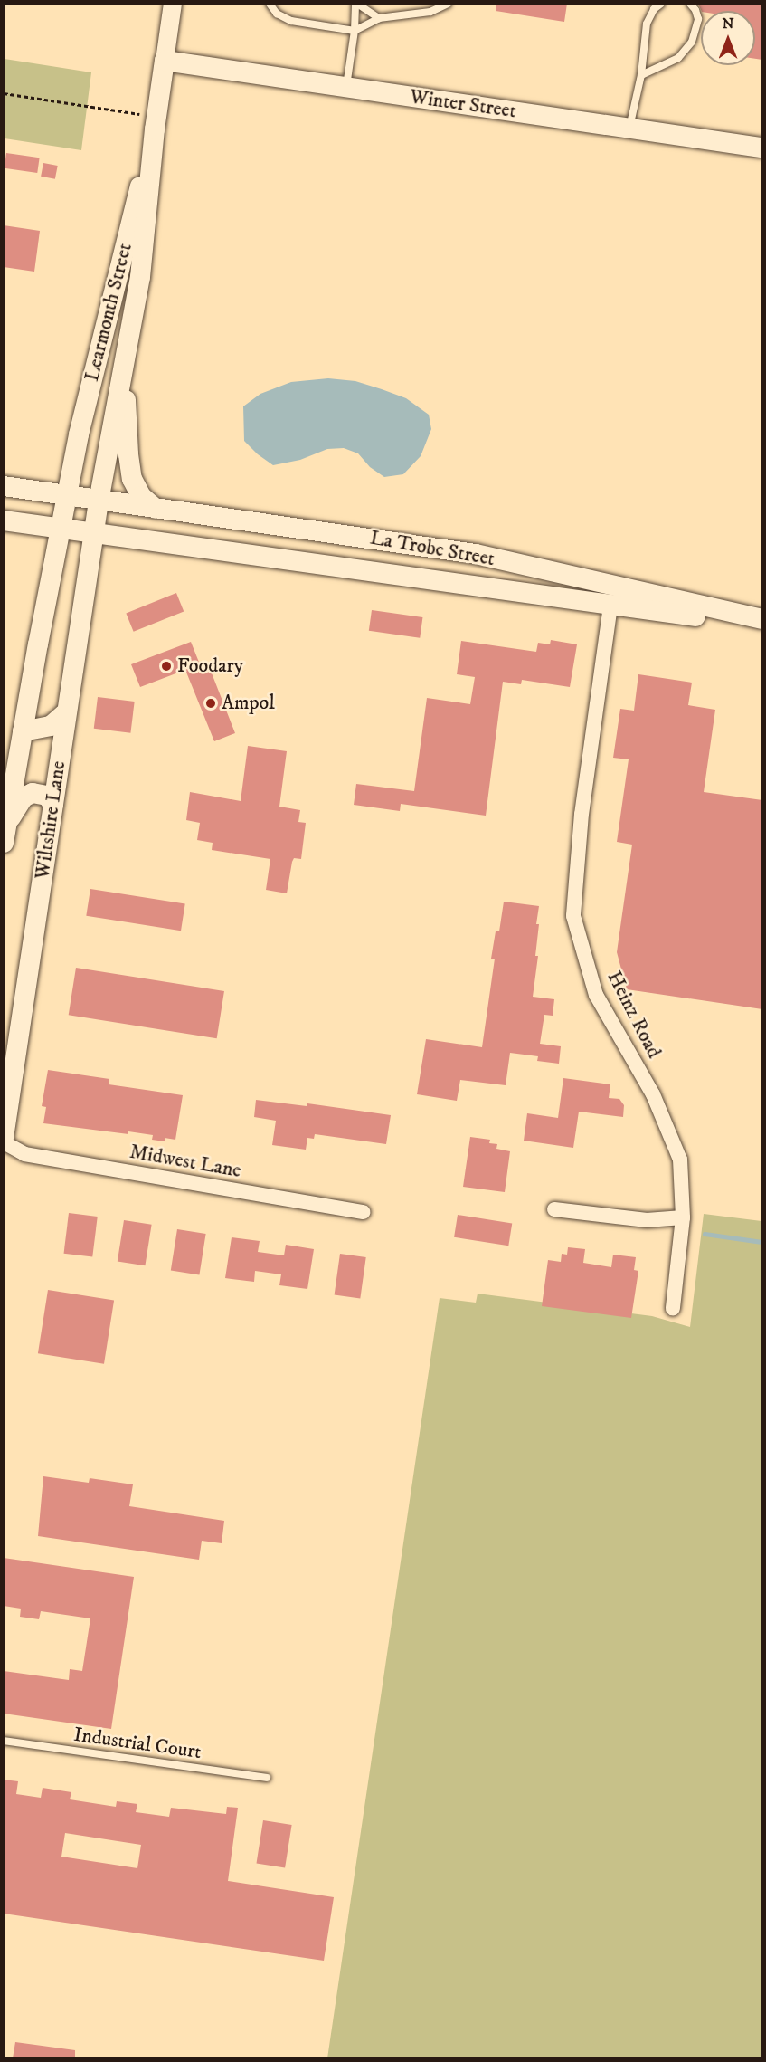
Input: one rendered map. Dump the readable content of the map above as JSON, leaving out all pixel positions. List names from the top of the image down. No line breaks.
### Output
{"streets":{"main road":["Winter Street","Learmonth Street","La Trobe Street","Wiltshire Lane"],"street":["Heinz Road","Midwest Lane"],"lane":["Industrial Court"]},"crossings":[["Winter Street","Learmonth Street"],["Learmonth Street","La Trobe Street"],["Learmonth Street","Wiltshire Lane"],["La Trobe Street","Wiltshire Lane"],["La Trobe Street","Heinz Road"]],"places":["Foodary","Ampol"],"north":"top"}
